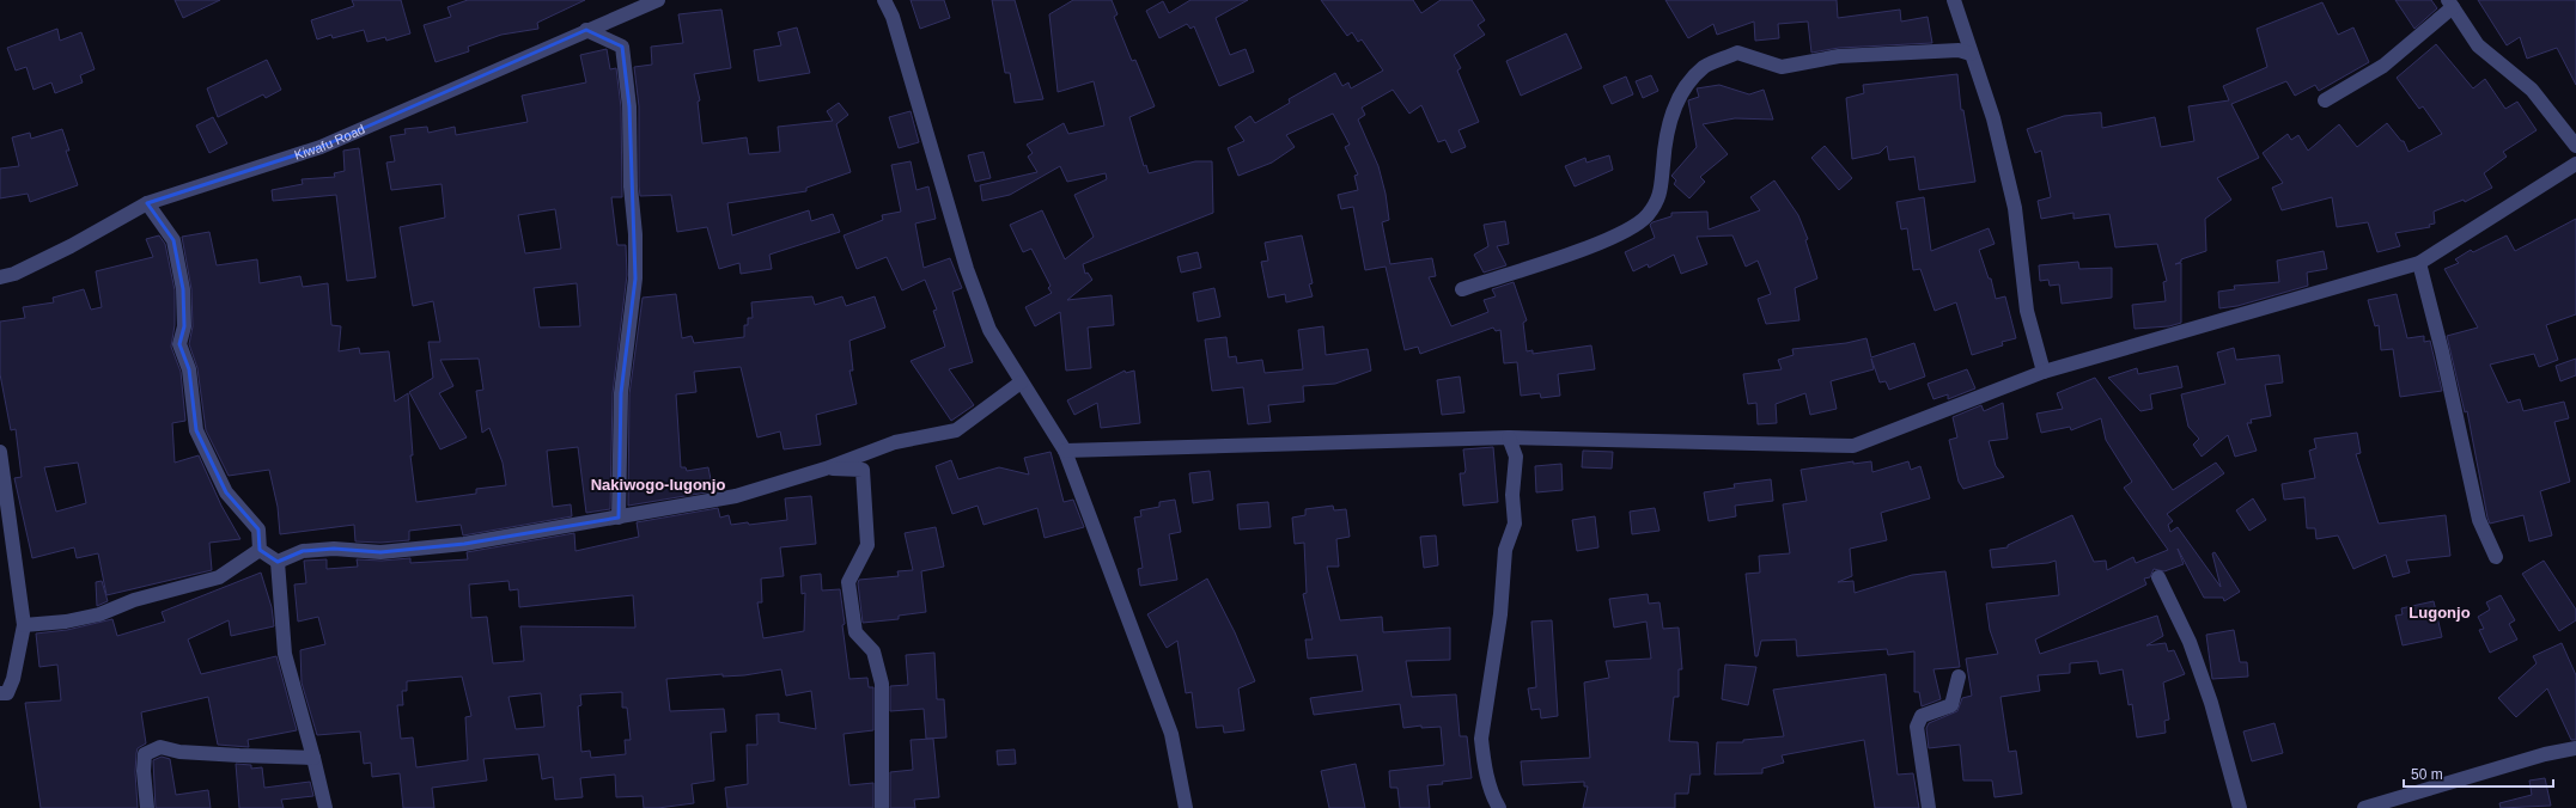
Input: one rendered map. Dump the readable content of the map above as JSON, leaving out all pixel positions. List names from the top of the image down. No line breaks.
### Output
{"streets":{"street":["Kiwafu Road"]},"districts":["Nakiwogo-lugonjo","Lugonjo"],"scale_bar":"50 m"}
